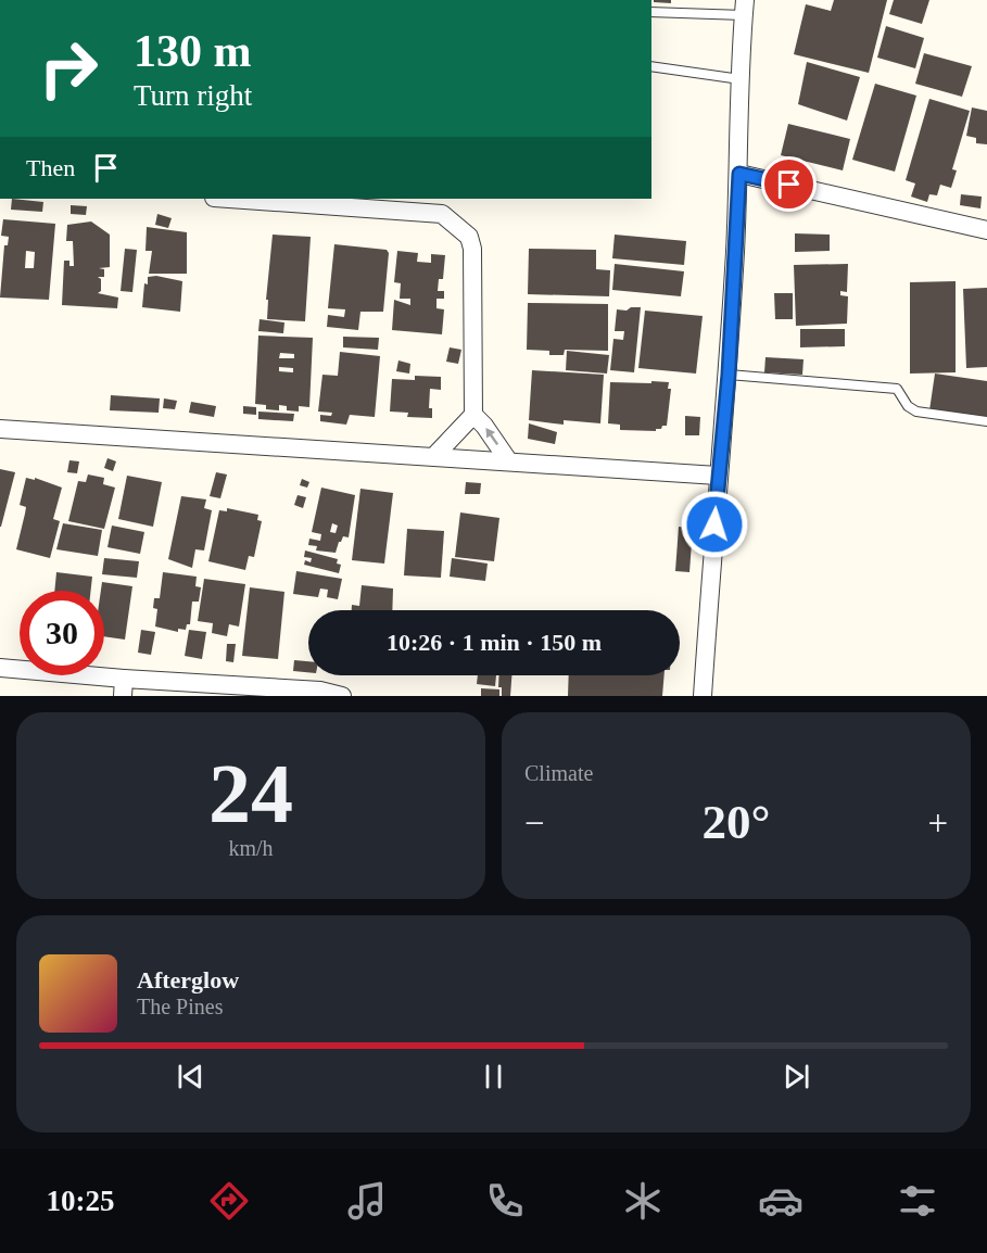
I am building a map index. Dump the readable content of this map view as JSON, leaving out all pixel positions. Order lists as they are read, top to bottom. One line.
{"page":{"turn":["130 m","Turn right"],"then":"Then","limit":"30","trip":"10:26 · 1 min · 150 m","tile":[["24","km/h"],"Climate"],"heat":["−","20°","+"],"song":["Afterglow","The Pines"],"tabs":"10:25"}}
